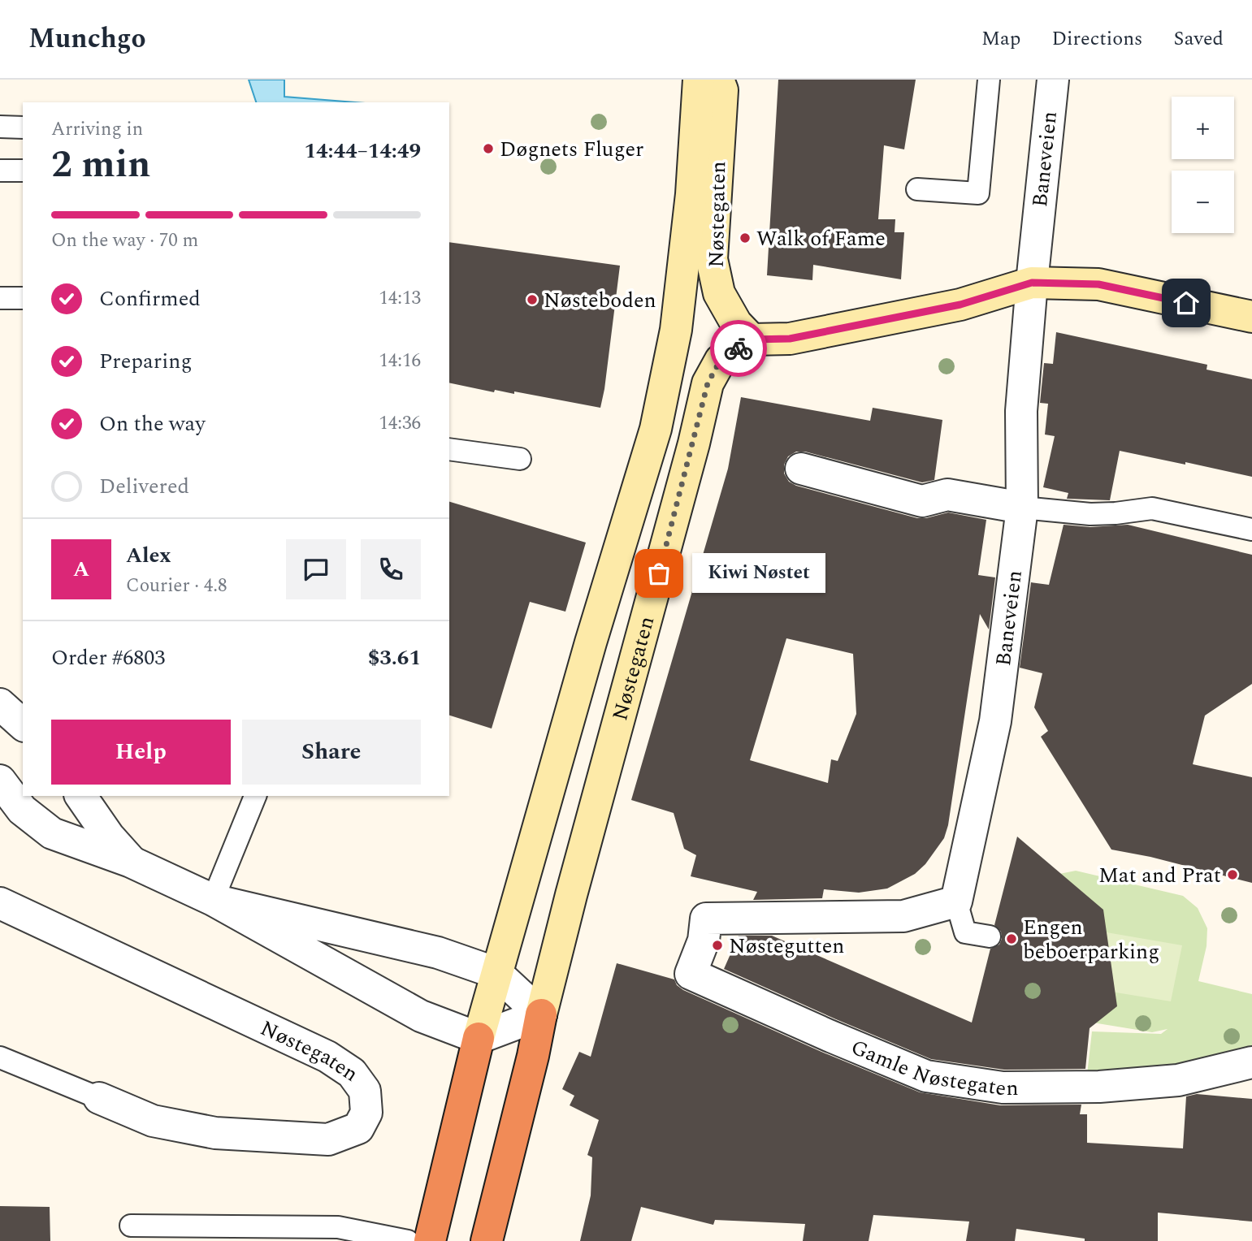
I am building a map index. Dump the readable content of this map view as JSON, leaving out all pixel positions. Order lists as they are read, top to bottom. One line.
{"streets":{"highway":["Nøstegaten"],"street":["Baneveien","Gamle Nøstegaten"]},"crossings":[["Baneveien","Gamle Nøstegaten"]],"places":["Døgnets Fluger","Walk of Fame","Nøsteboden","Kiwi Nøstet","Mat and Prat","Engen beboerparking","Nøstegutten"],"page":{"header":"Munchgo","nav":["Map","Directions","Saved"],"map_buttons":["+","−"],"heading":["2 min","Arriving in","14:44–14:49"],"panel":["Alex","Courier · 4.8","Order #6803","$3.61"],"bar":"On the way · 70 m","list":[["Confirmed","14:13"],["Preparing","14:16"],["On the way","14:36"],"Delivered"],"round":"A","bubble":"Kiwi Nøstet","buttons":["Help","Share"]}}
